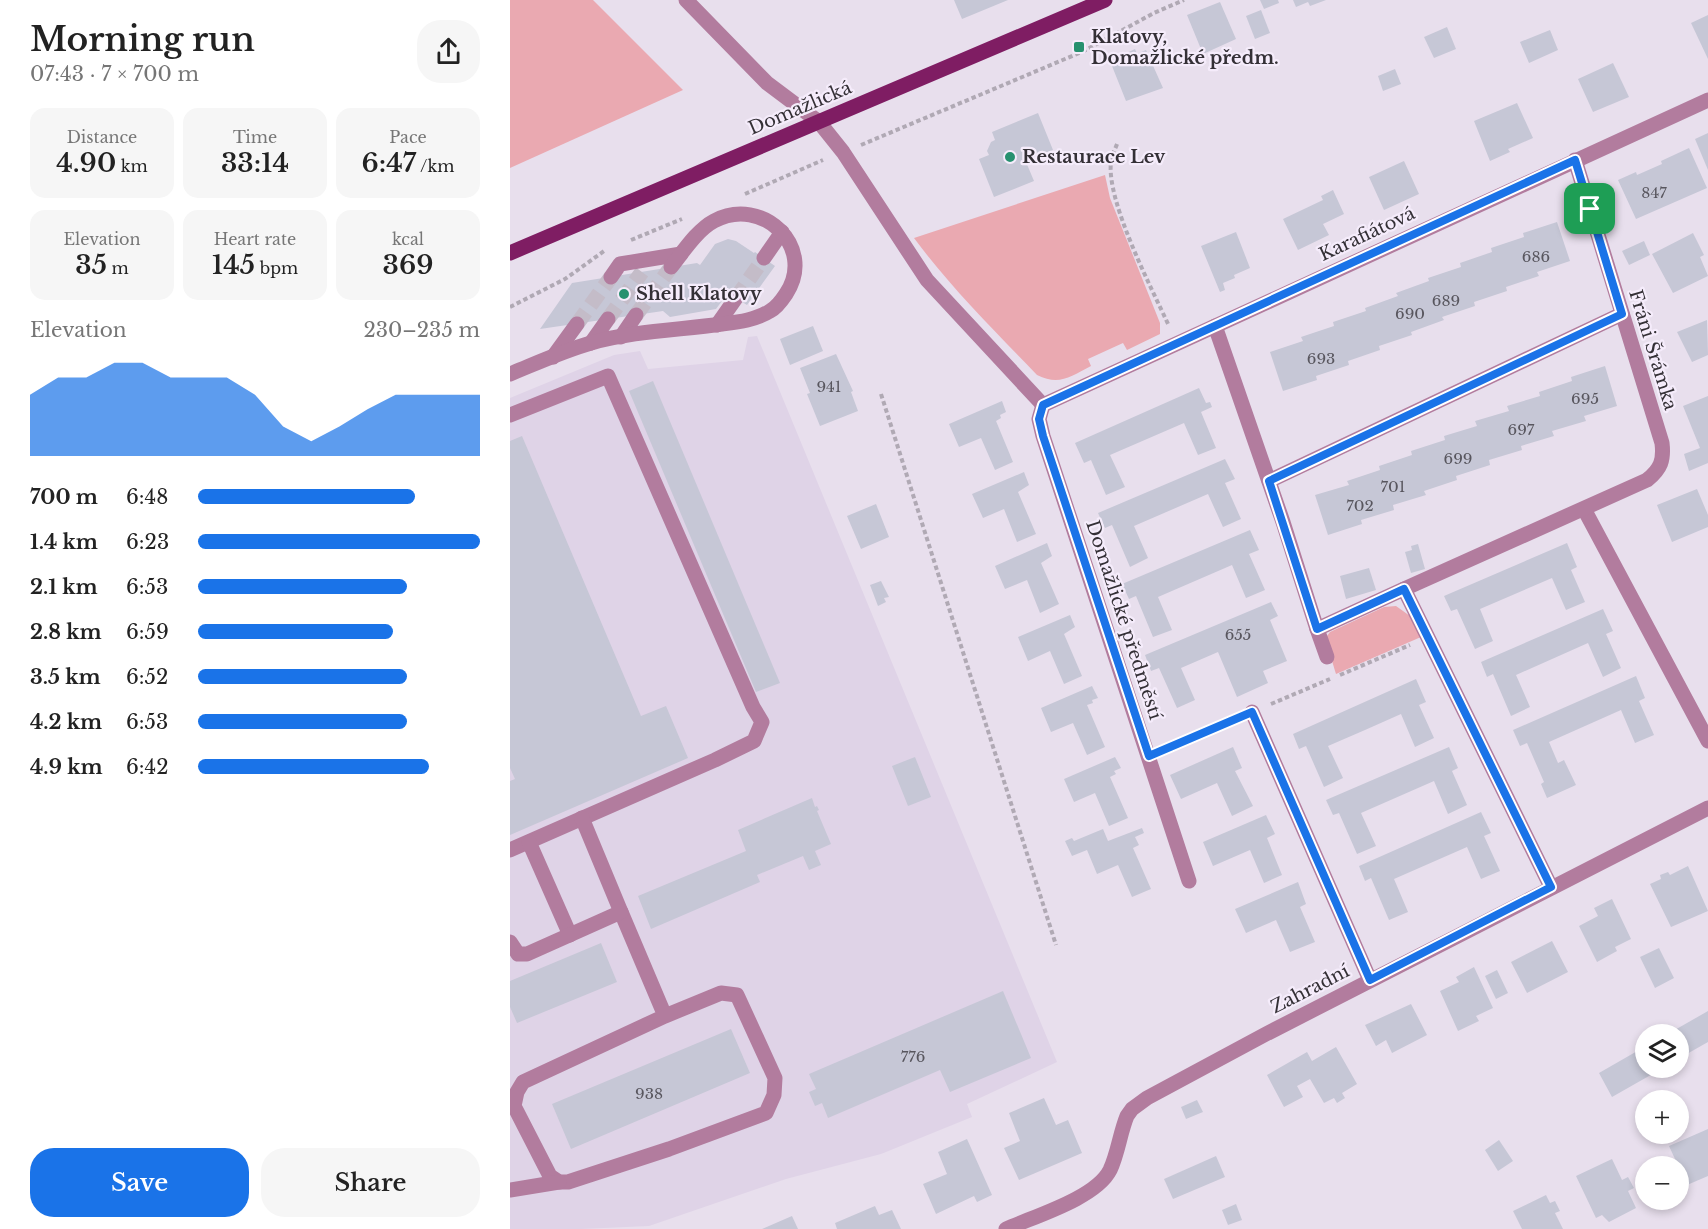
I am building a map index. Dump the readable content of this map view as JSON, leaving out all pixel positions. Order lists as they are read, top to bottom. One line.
{"streets":{"main road":["Domažlická"],"street":["Karafiátová","Fráni Šrámka","Domažlické předměstí","Zahradní"]},"crossings":[["Karafiátová","Fráni Šrámka"],["Karafiátová","Domažlické předměstí"]],"places":{"transit":["Klatovy, Domažlické předm."],"other":["Restaurace Lev","Shell Klatovy"]},"house_numbers":["847","686","689","690","693","941","695","697","699","701","702","655","776","938"],"page":{"heading":["Morning run","07:43 · 7 × 700 m"],"stats":[["Distance","4.90 km"],["Time","33:14"],["Pace","6:47 /km"],["Elevation","35 m"],["Heart rate","145 bpm"],["kcal","369"]],"chart":["Elevation","230–235 m"],"list":[{"name":"700 m","note":"6:48"},{"name":"1.4 km","note":"6:23"},{"name":"2.1 km","note":"6:53"},{"name":"2.8 km","note":"6:59"},{"name":"3.5 km","note":"6:52"},{"name":"4.2 km","note":"6:53"},{"name":"4.9 km","note":"6:42"}],"map_buttons":["+","−"],"buttons":["Save","Share"]}}
